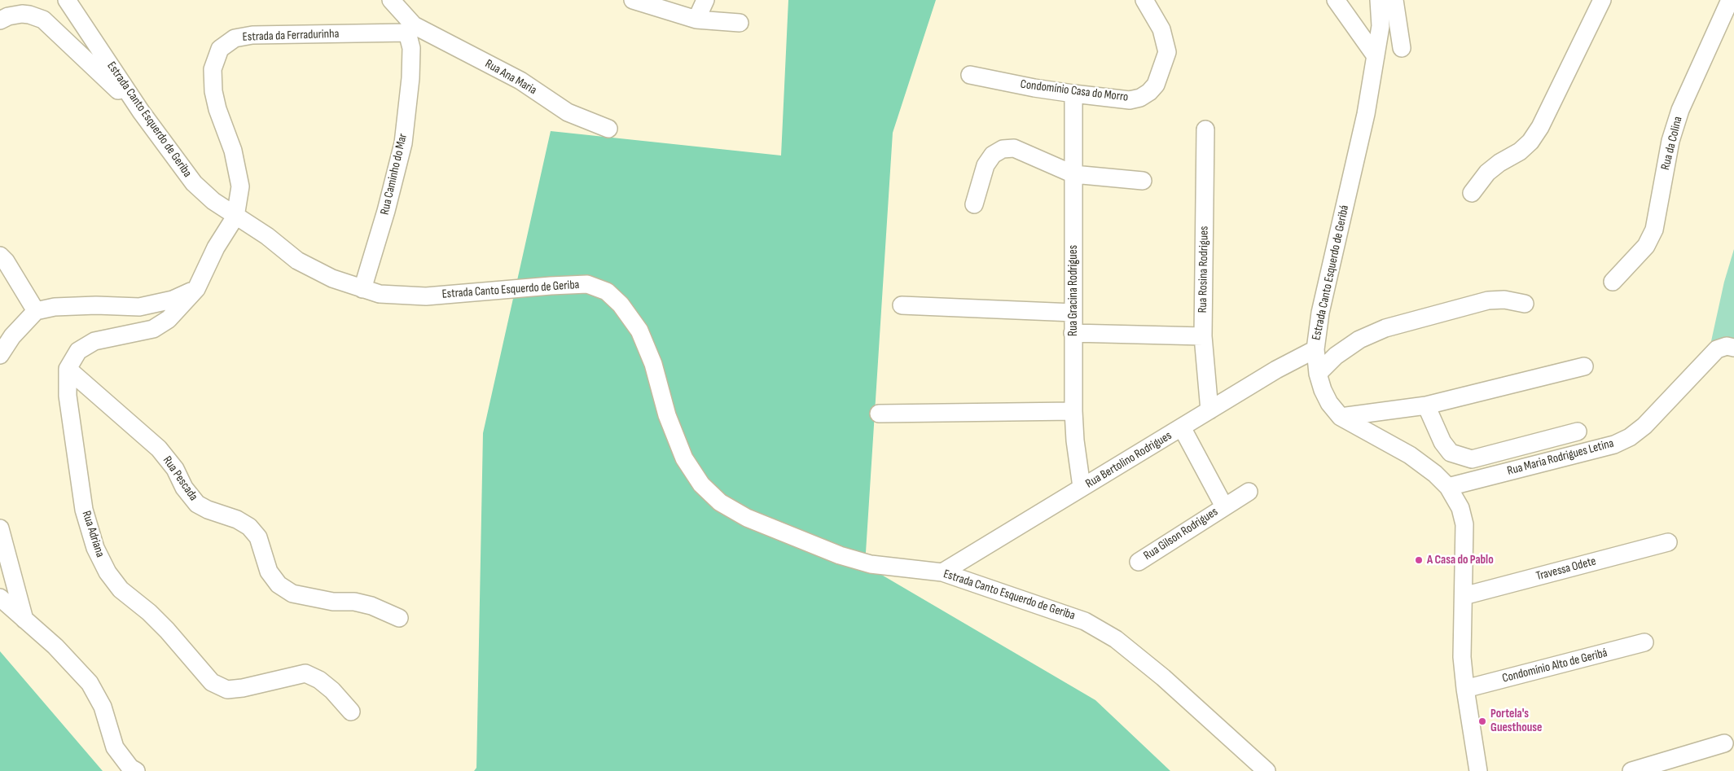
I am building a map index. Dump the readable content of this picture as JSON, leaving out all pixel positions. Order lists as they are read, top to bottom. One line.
{"streets":{"street":["Estrada da Ferradurinha","Rua Ana Maria","Condomínio Casa do Morro","Estrada Canto Esquerdo de Geriba","Rua da Colina","Rua Caminho do Mar","Rua Rosina Rodrigues","Estrada Canto Esquerdo de Geribá","Rua Gracina Rodrigues","Rua Maria Rodrigues Letina","Rua Bertolino Rodrigues","Rua Pescada","Rua Adriana","Rua Gilson Rodrigues","Travessa Odete","Condomínio Alto de Geribá"]},"crossings":[["Estrada da Ferradurinha","Rua Ana Maria"],["Estrada da Ferradurinha","Estrada Canto Esquerdo de Geriba"],["Estrada da Ferradurinha","Rua Caminho do Mar"],["Rua Ana Maria","Rua Caminho do Mar"],["Condomínio Casa do Morro","Rua Gracina Rodrigues"],["Estrada Canto Esquerdo de Geriba","Rua Caminho do Mar"],["Estrada Canto Esquerdo de Geriba","Rua Bertolino Rodrigues"],["Rua Rosina Rodrigues","Rua Bertolino Rodrigues"],["Estrada Canto Esquerdo de Geribá","Rua Maria Rodrigues Letina"],["Estrada Canto Esquerdo de Geribá","Rua Bertolino Rodrigues"],["Estrada Canto Esquerdo de Geribá","Travessa Odete"],["Estrada Canto Esquerdo de Geribá","Condomínio Alto de Geribá"],["Rua Gracina Rodrigues","Rua Bertolino Rodrigues"],["Rua Bertolino Rodrigues","Rua Gilson Rodrigues"],["Rua Pescada","Rua Adriana"]],"places":["A Casa do Pablo","Portela's Guesthouse"]}
